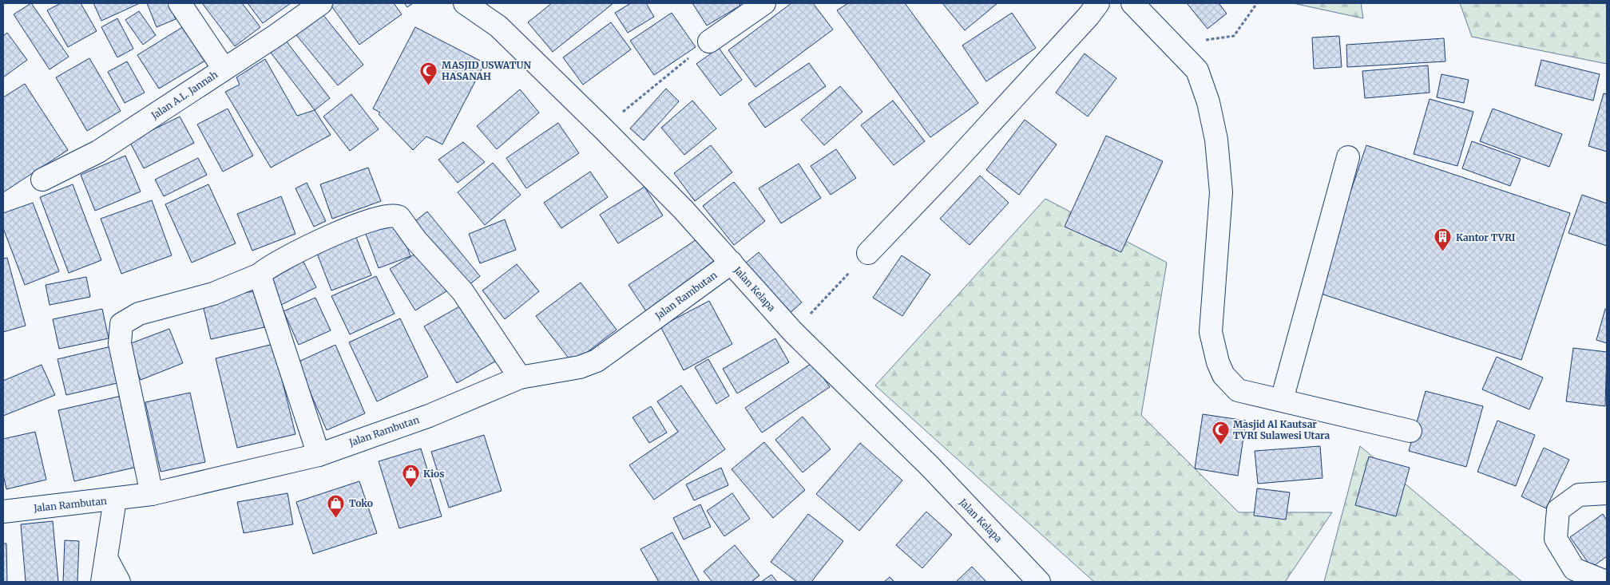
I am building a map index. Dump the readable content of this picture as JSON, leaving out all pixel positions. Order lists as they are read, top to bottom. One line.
{"streets":{"street":["Jalan A.L. Jannah","Jalan Kelapa","Jalan Rambutan"]},"crossings":[["Jalan Kelapa","Jalan Rambutan"]],"places":{"mosque":["MASJID USWATUN HASANAH","Masjid Al Kautsar TVRI Sulawesi Utara"],"building":["Kantor TVRI"],"shop":["Kios","Toko"]}}
